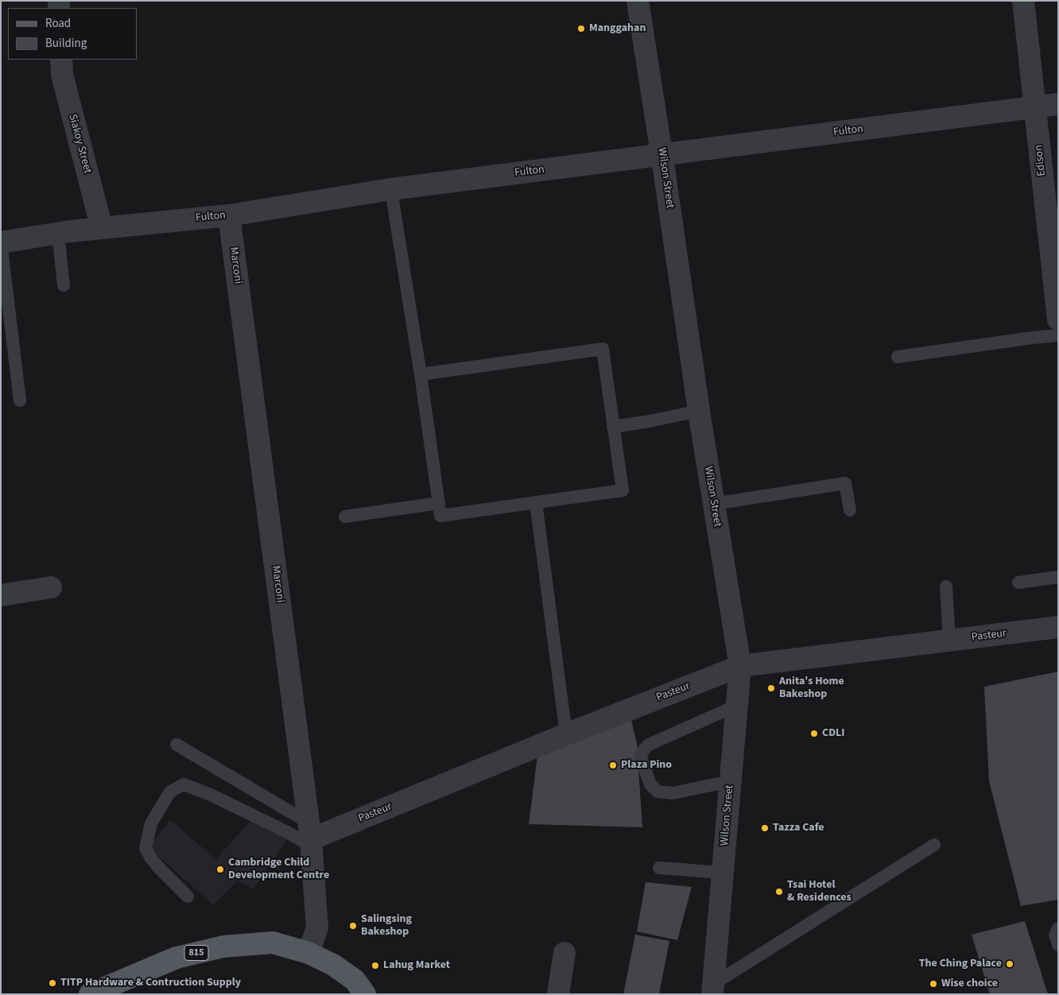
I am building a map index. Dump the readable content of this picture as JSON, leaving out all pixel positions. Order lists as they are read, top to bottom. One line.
{"streets":{"main road":["815"],"street":["Fulton","Siakoy Street","Edison","Wilson Street","Marconi","Pasteur"]},"crossings":[["Fulton","Siakoy Street"],["Fulton","Edison"],["Fulton","Wilson Street"],["Fulton","Marconi"],["Wilson Street","Pasteur"],["Marconi","Pasteur"],["Marconi","815"]],"places":["Manggahan","Anita's Home Bakeshop","CDLI","Plaza Pino","Tazza Cafe","Cambridge Child Development Centre","Tsai Hotel & Residences","Salingsing Bakeshop","The Ching Palace","Lahug Market","TITP Hardware & Contruction Supply","Wise choice"],"legend":["Road","Building"]}
